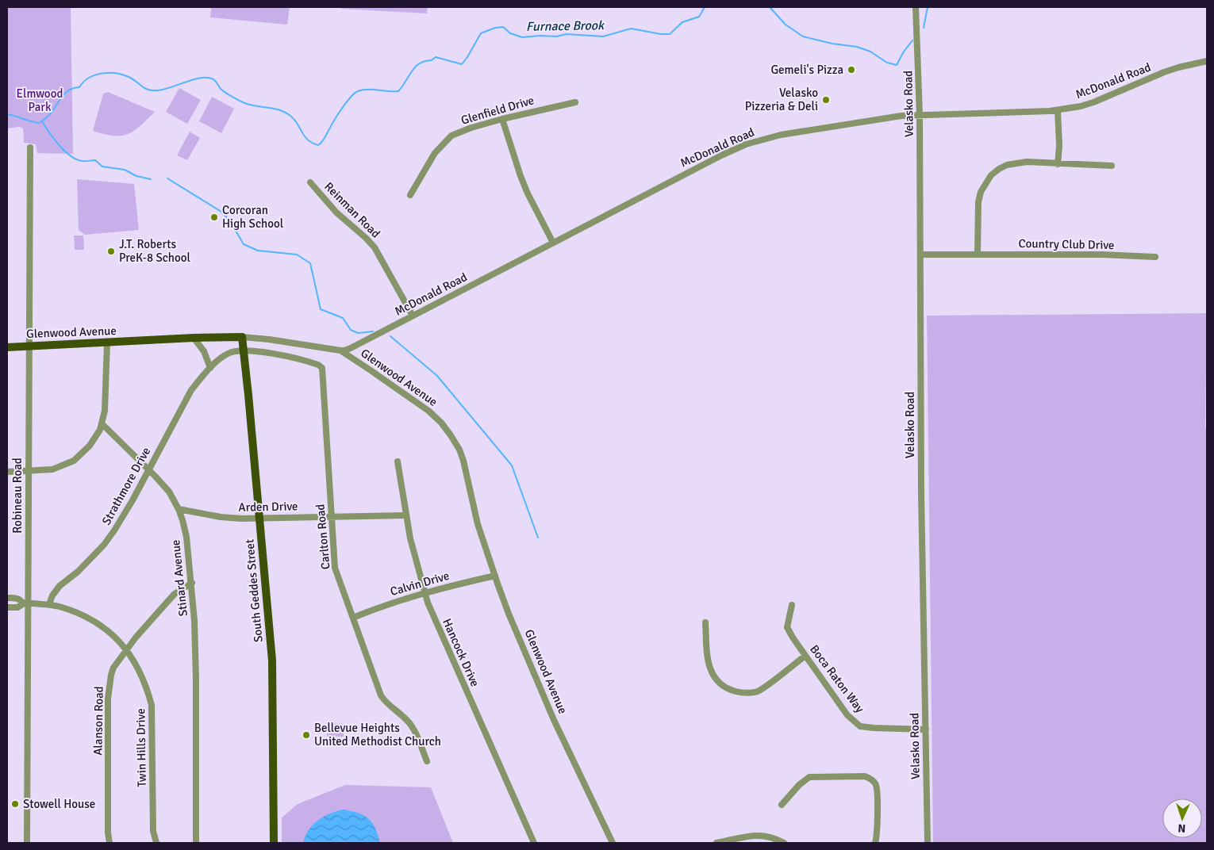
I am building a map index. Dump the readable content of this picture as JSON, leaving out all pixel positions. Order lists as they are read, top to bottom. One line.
{"streets":{"main road":["Glenwood Avenue","South Geddes Street"],"street":["McDonald Road","Velasko Road","Glenfield Drive","Reinman Road","Country Club Drive","Strathmore Drive","Robineau Road","Arden Drive","Carlton Road","Stinard Avenue","Calvin Drive","Hancock Drive","Boca Raton Way","Alanson Road","Twin Hills Drive"]},"crossings":[["McDonald Road","Velasko Road"],["McDonald Road","Reinman Road"],["McDonald Road","Glenwood Avenue"],["Velasko Road","Country Club Drive"],["Velasko Road","Boca Raton Way"],["Glenwood Avenue","Robineau Road"],["Glenwood Avenue","Calvin Drive"],["Glenwood Avenue","South Geddes Street"],["Strathmore Drive","Carlton Road"],["Strathmore Drive","Stinard Avenue"],["Strathmore Drive","South Geddes Street"],["Strathmore Drive","Twin Hills Drive"],["Robineau Road","Twin Hills Drive"],["Arden Drive","Carlton Road"],["Arden Drive","Stinard Avenue"],["Arden Drive","South Geddes Street"],["Arden Drive","Hancock Drive"],["Carlton Road","Calvin Drive"],["Carlton Road","South Geddes Street"],["Stinard Avenue","Alanson Road"],["Calvin Drive","Hancock Drive"],["Alanson Road","Twin Hills Drive"]],"water":["Furnace Brook"],"parks":["Elmwood Park"],"places":["Gemeli's Pizza","Velasko Pizzeria & Deli","Corcoran High School","J.T. Roberts PreK-8 School","Bellevue Heights United Methodist Church","Stowell House"],"north":"bottom"}
